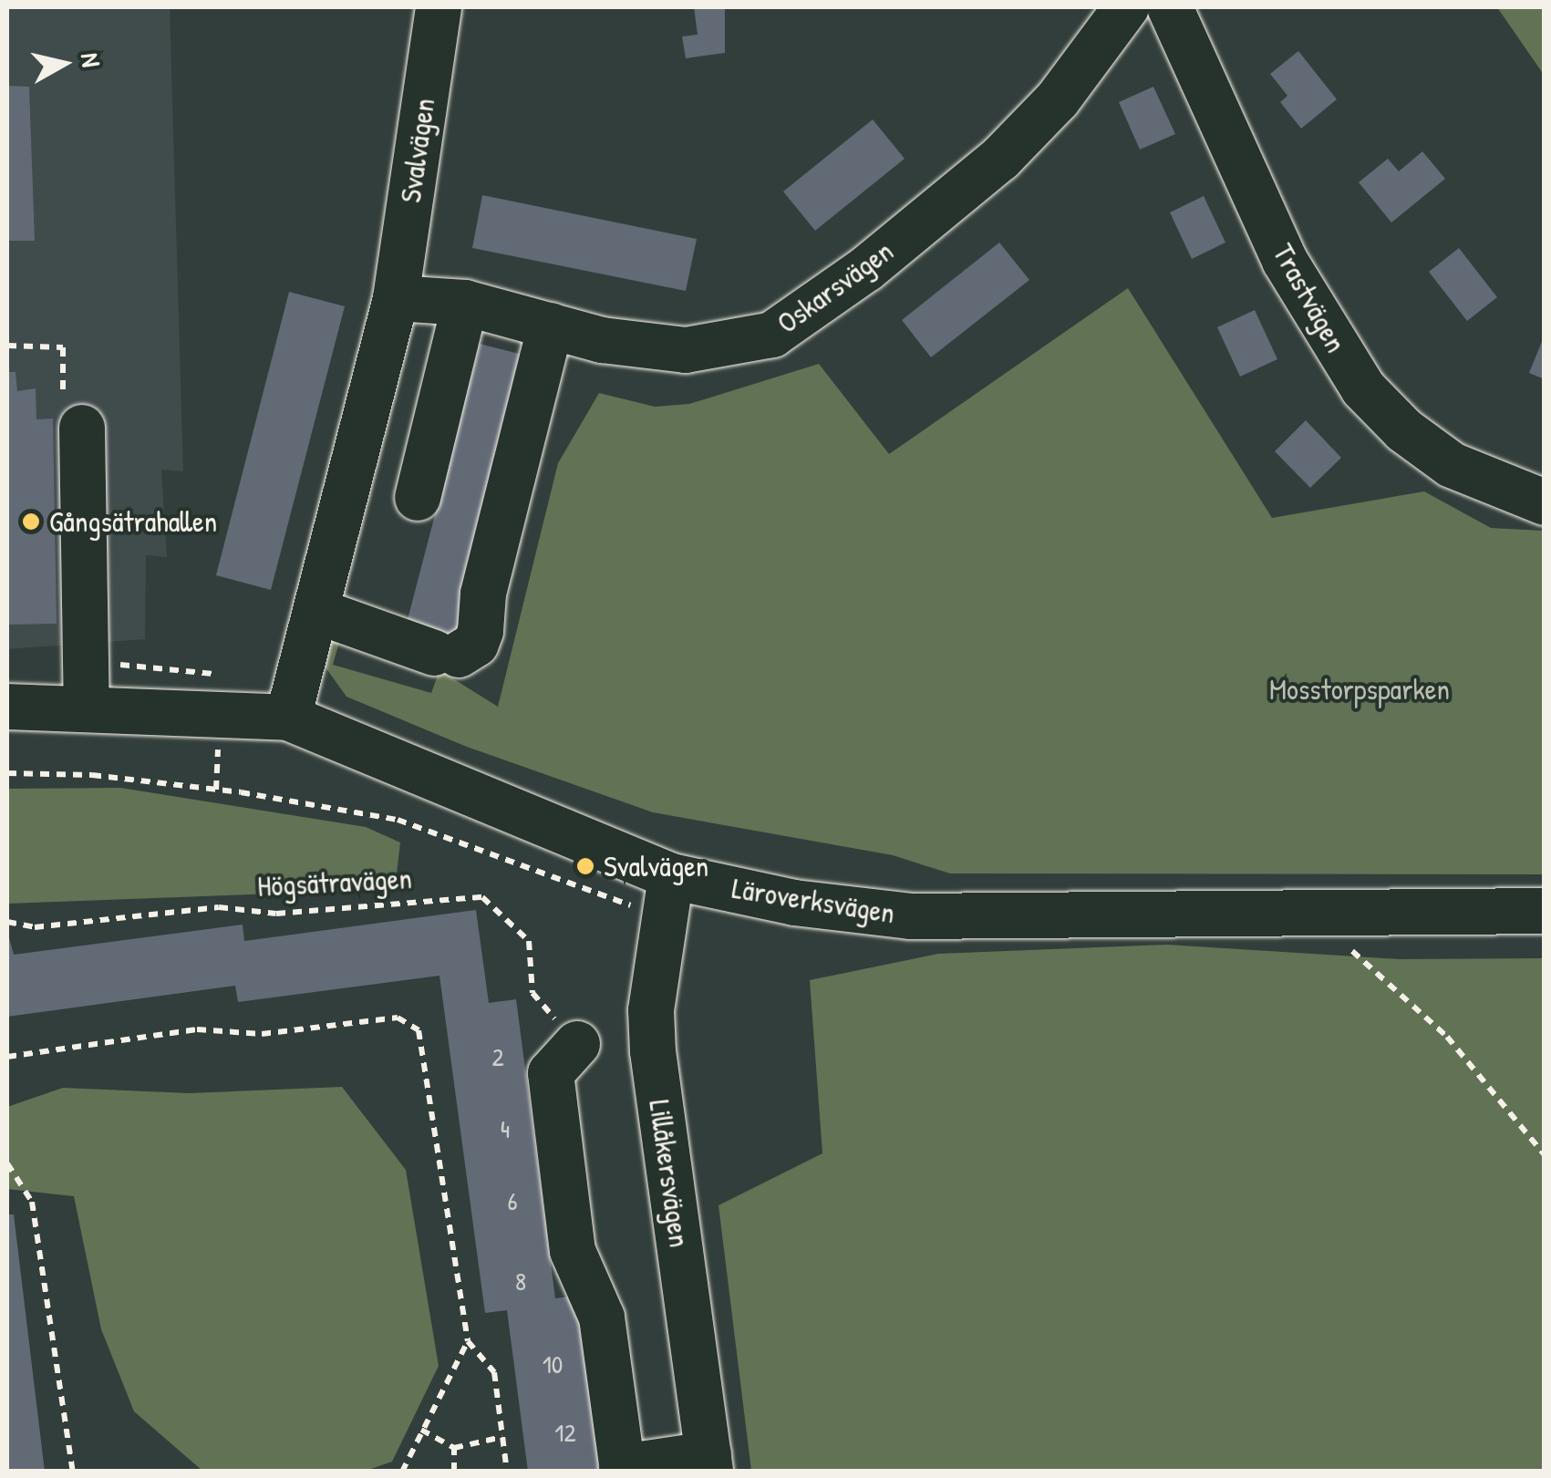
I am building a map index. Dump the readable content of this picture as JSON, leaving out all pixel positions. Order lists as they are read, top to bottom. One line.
{"streets":{"street":["Svalvägen","Oskarsvägen","Trastvägen","Läroverksvägen","Lillåkersvägen"],"path":["Högsätravägen"]},"crossings":[["Svalvägen","Oskarsvägen"],["Svalvägen","Läroverksvägen"],["Läroverksvägen","Lillåkersvägen"]],"parks":["Mosstorpsparken"],"places":["Gångsätrahallen","Svalvägen"],"house_numbers":["2","4","6","8","10","12"],"north":"right"}
